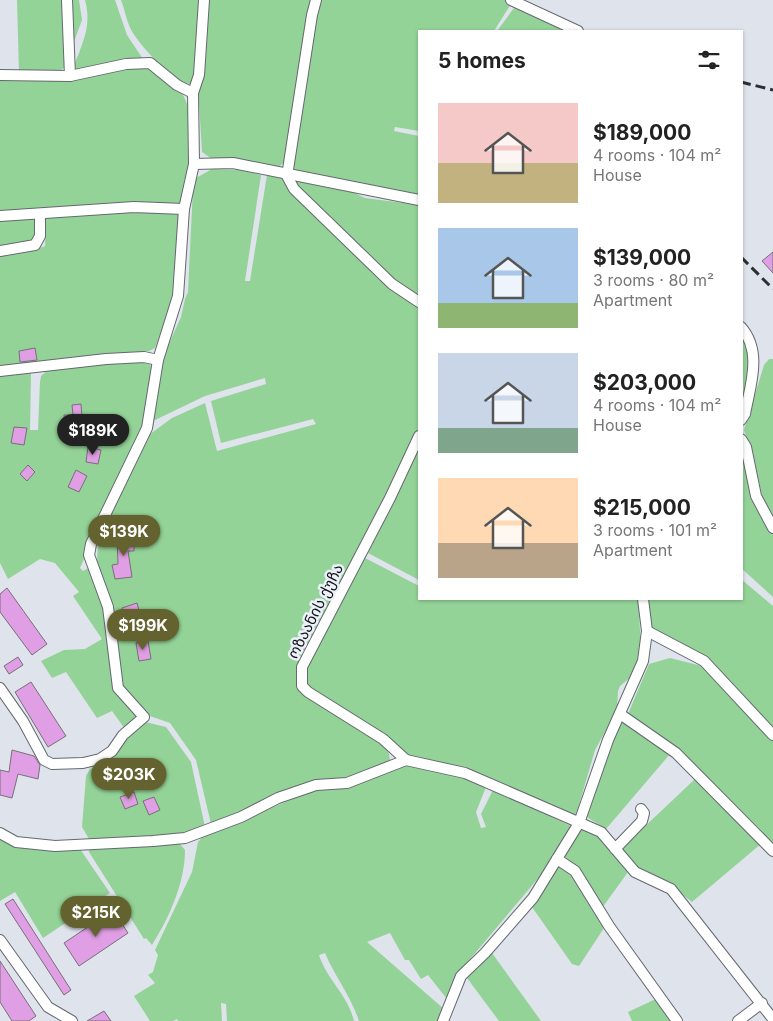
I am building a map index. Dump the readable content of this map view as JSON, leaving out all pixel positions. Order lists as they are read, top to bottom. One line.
{"streets":{"street":["ოზაანის ქუჩა"]},"page":{"heading":"5 homes","list":[{"name":"$189,000","note":"4 rooms · 104 m² · House"},{"name":"$139,000","note":"3 rooms · 80 m² · Apartment"},{"name":"$203,000","note":"4 rooms · 104 m² · House"},{"name":"$215,000","note":"3 rooms · 101 m² · Apartment"}],"price":["$189K","$139K","$199K","$203K","$215K"]}}
